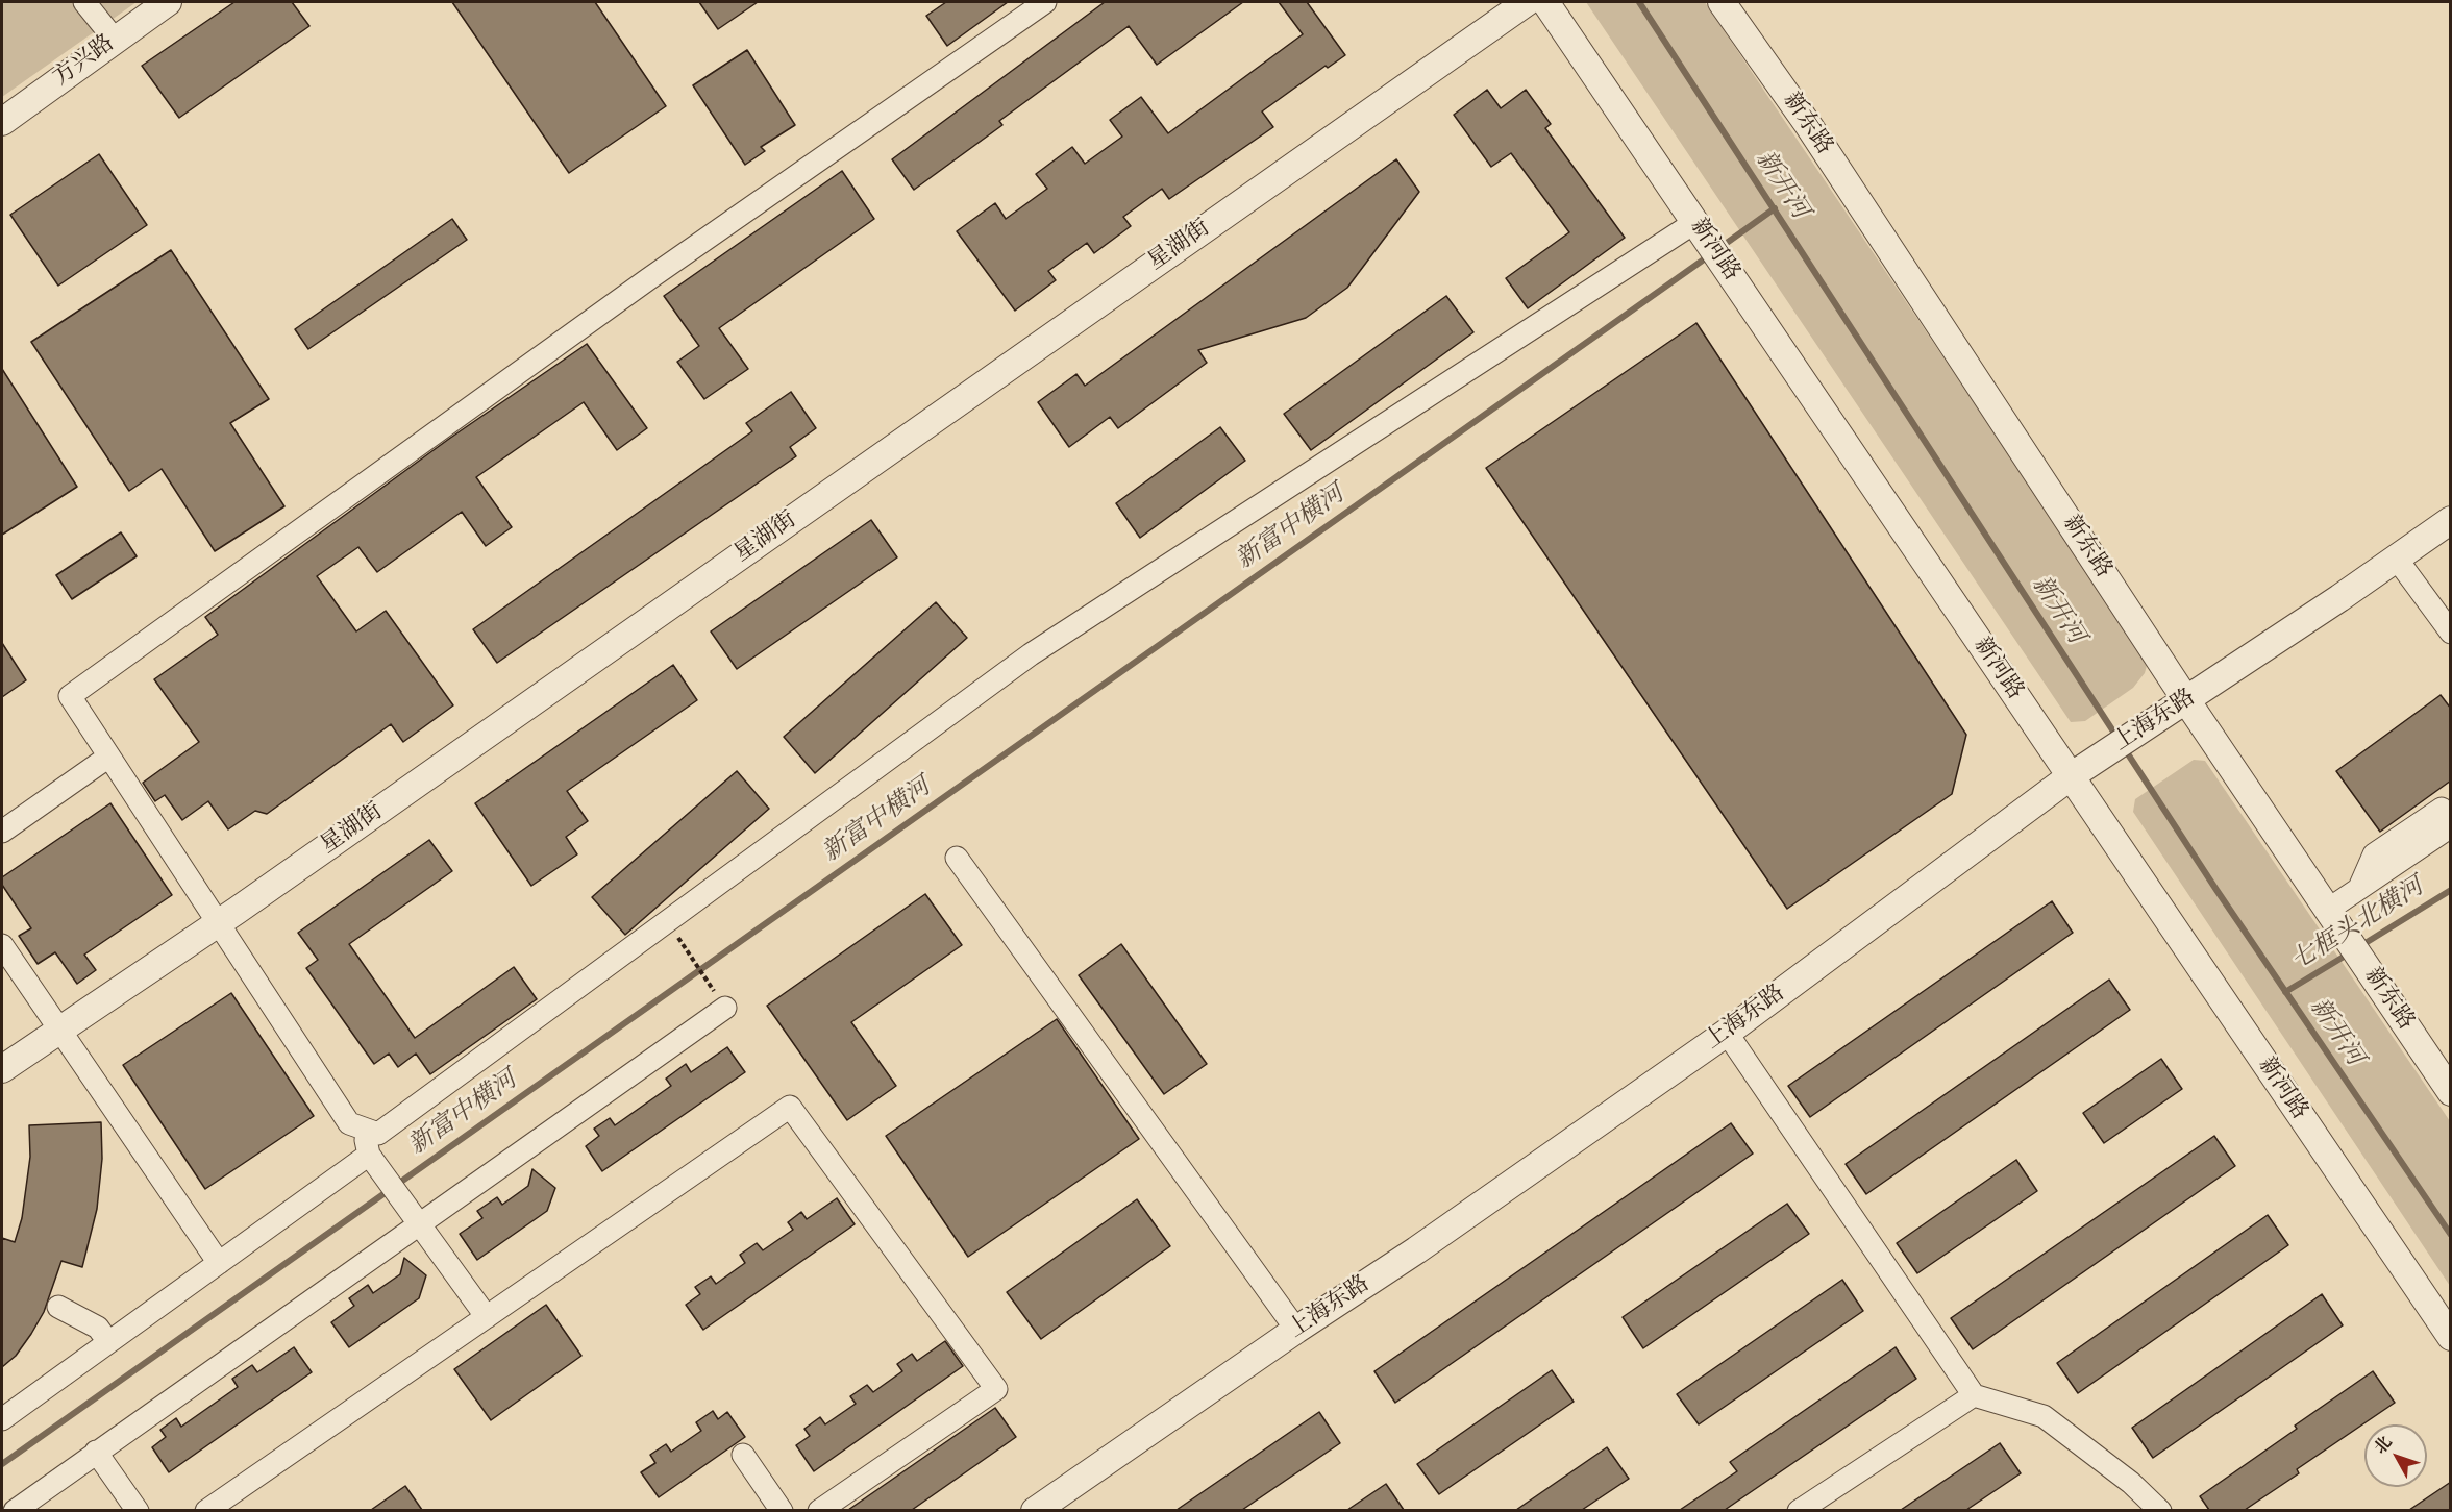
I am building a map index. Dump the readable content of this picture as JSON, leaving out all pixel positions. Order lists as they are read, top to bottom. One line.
{"streets":{"street":["方兴路","新东路","星湖街","新河路","上海东路"]},"crossings":[["新东路","上海东路"],["新河路","上海东路"]],"water":["新开河","新富中横河","七框头北横河"],"north":"top left"}
